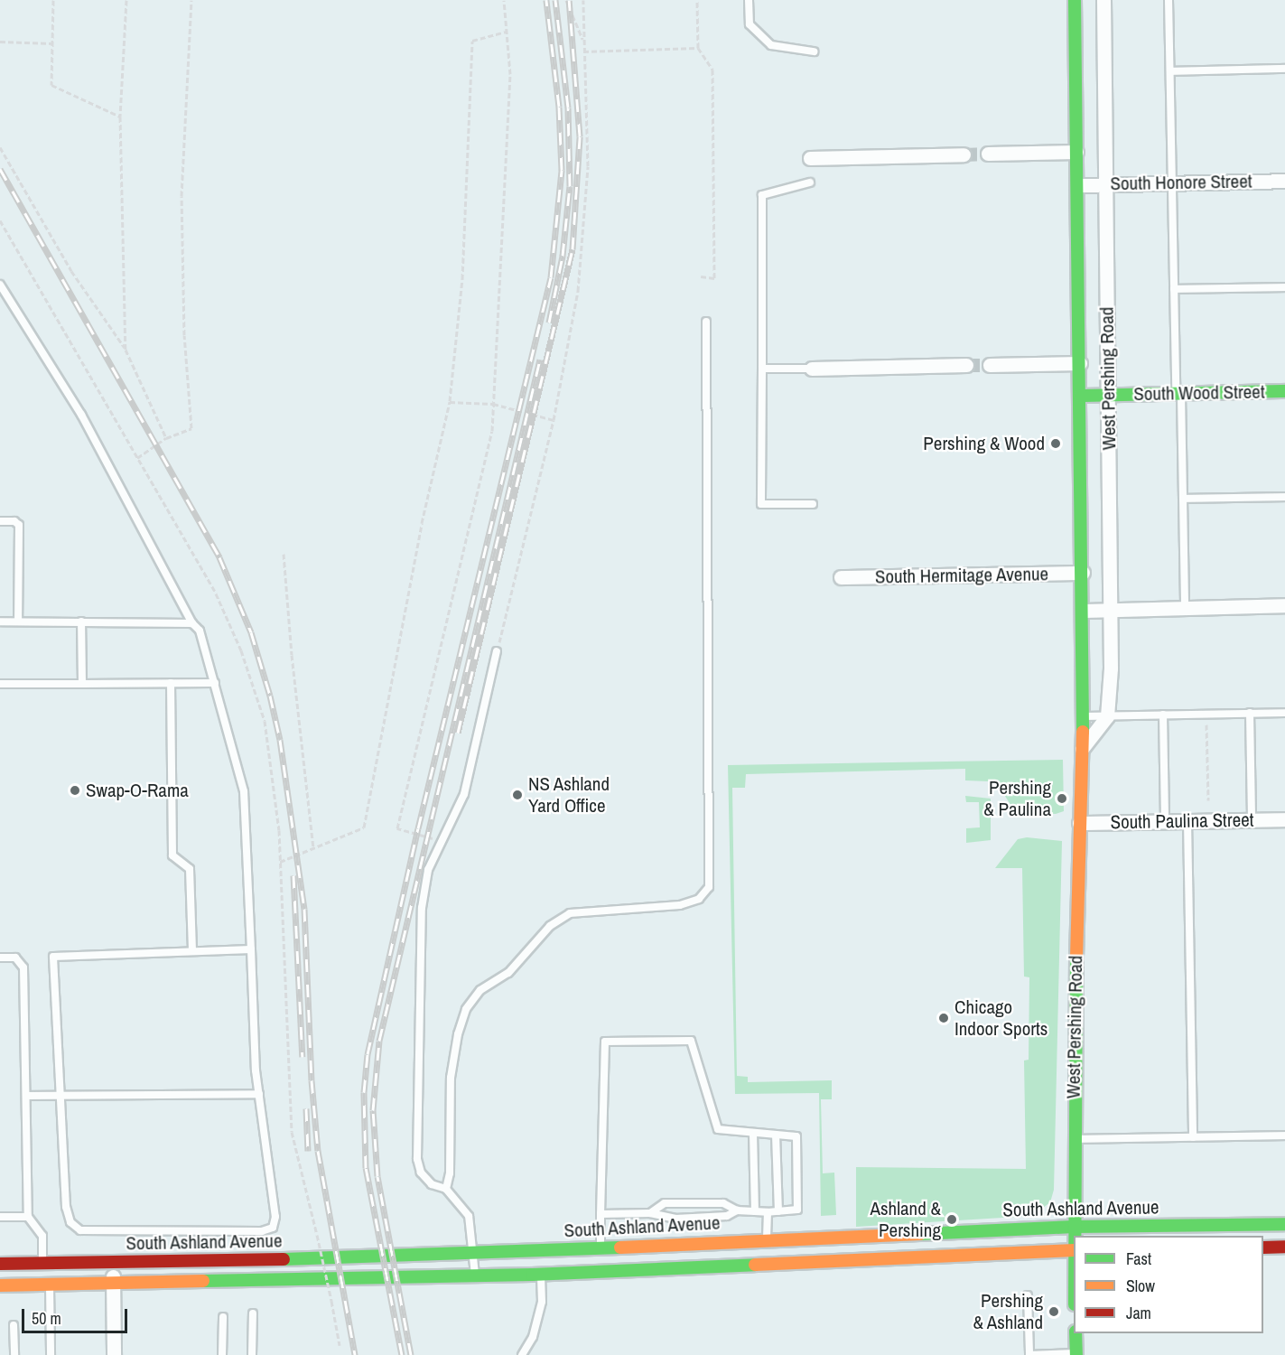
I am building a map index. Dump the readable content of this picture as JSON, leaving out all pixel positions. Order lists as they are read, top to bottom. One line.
{"streets":{"main road":["West Pershing Road","South Wood Street","South Ashland Avenue"],"street":["South Honore Street","South Hermitage Avenue","South Paulina Street"]},"crossings":[["South Honore Street","West Pershing Road"],["West Pershing Road","South Wood Street"],["West Pershing Road","South Hermitage Avenue"],["West Pershing Road","South Paulina Street"],["West Pershing Road","South Ashland Avenue"]],"places":["Pershing & Wood","Swap-O-Rama","NS Ashland Yard Office","Pershing & Paulina","Chicago Indoor Sports","Ashland & Pershing","Pershing & Ashland"],"legend":["Fast","Slow","Jam"],"scale_bar":"50 m"}
